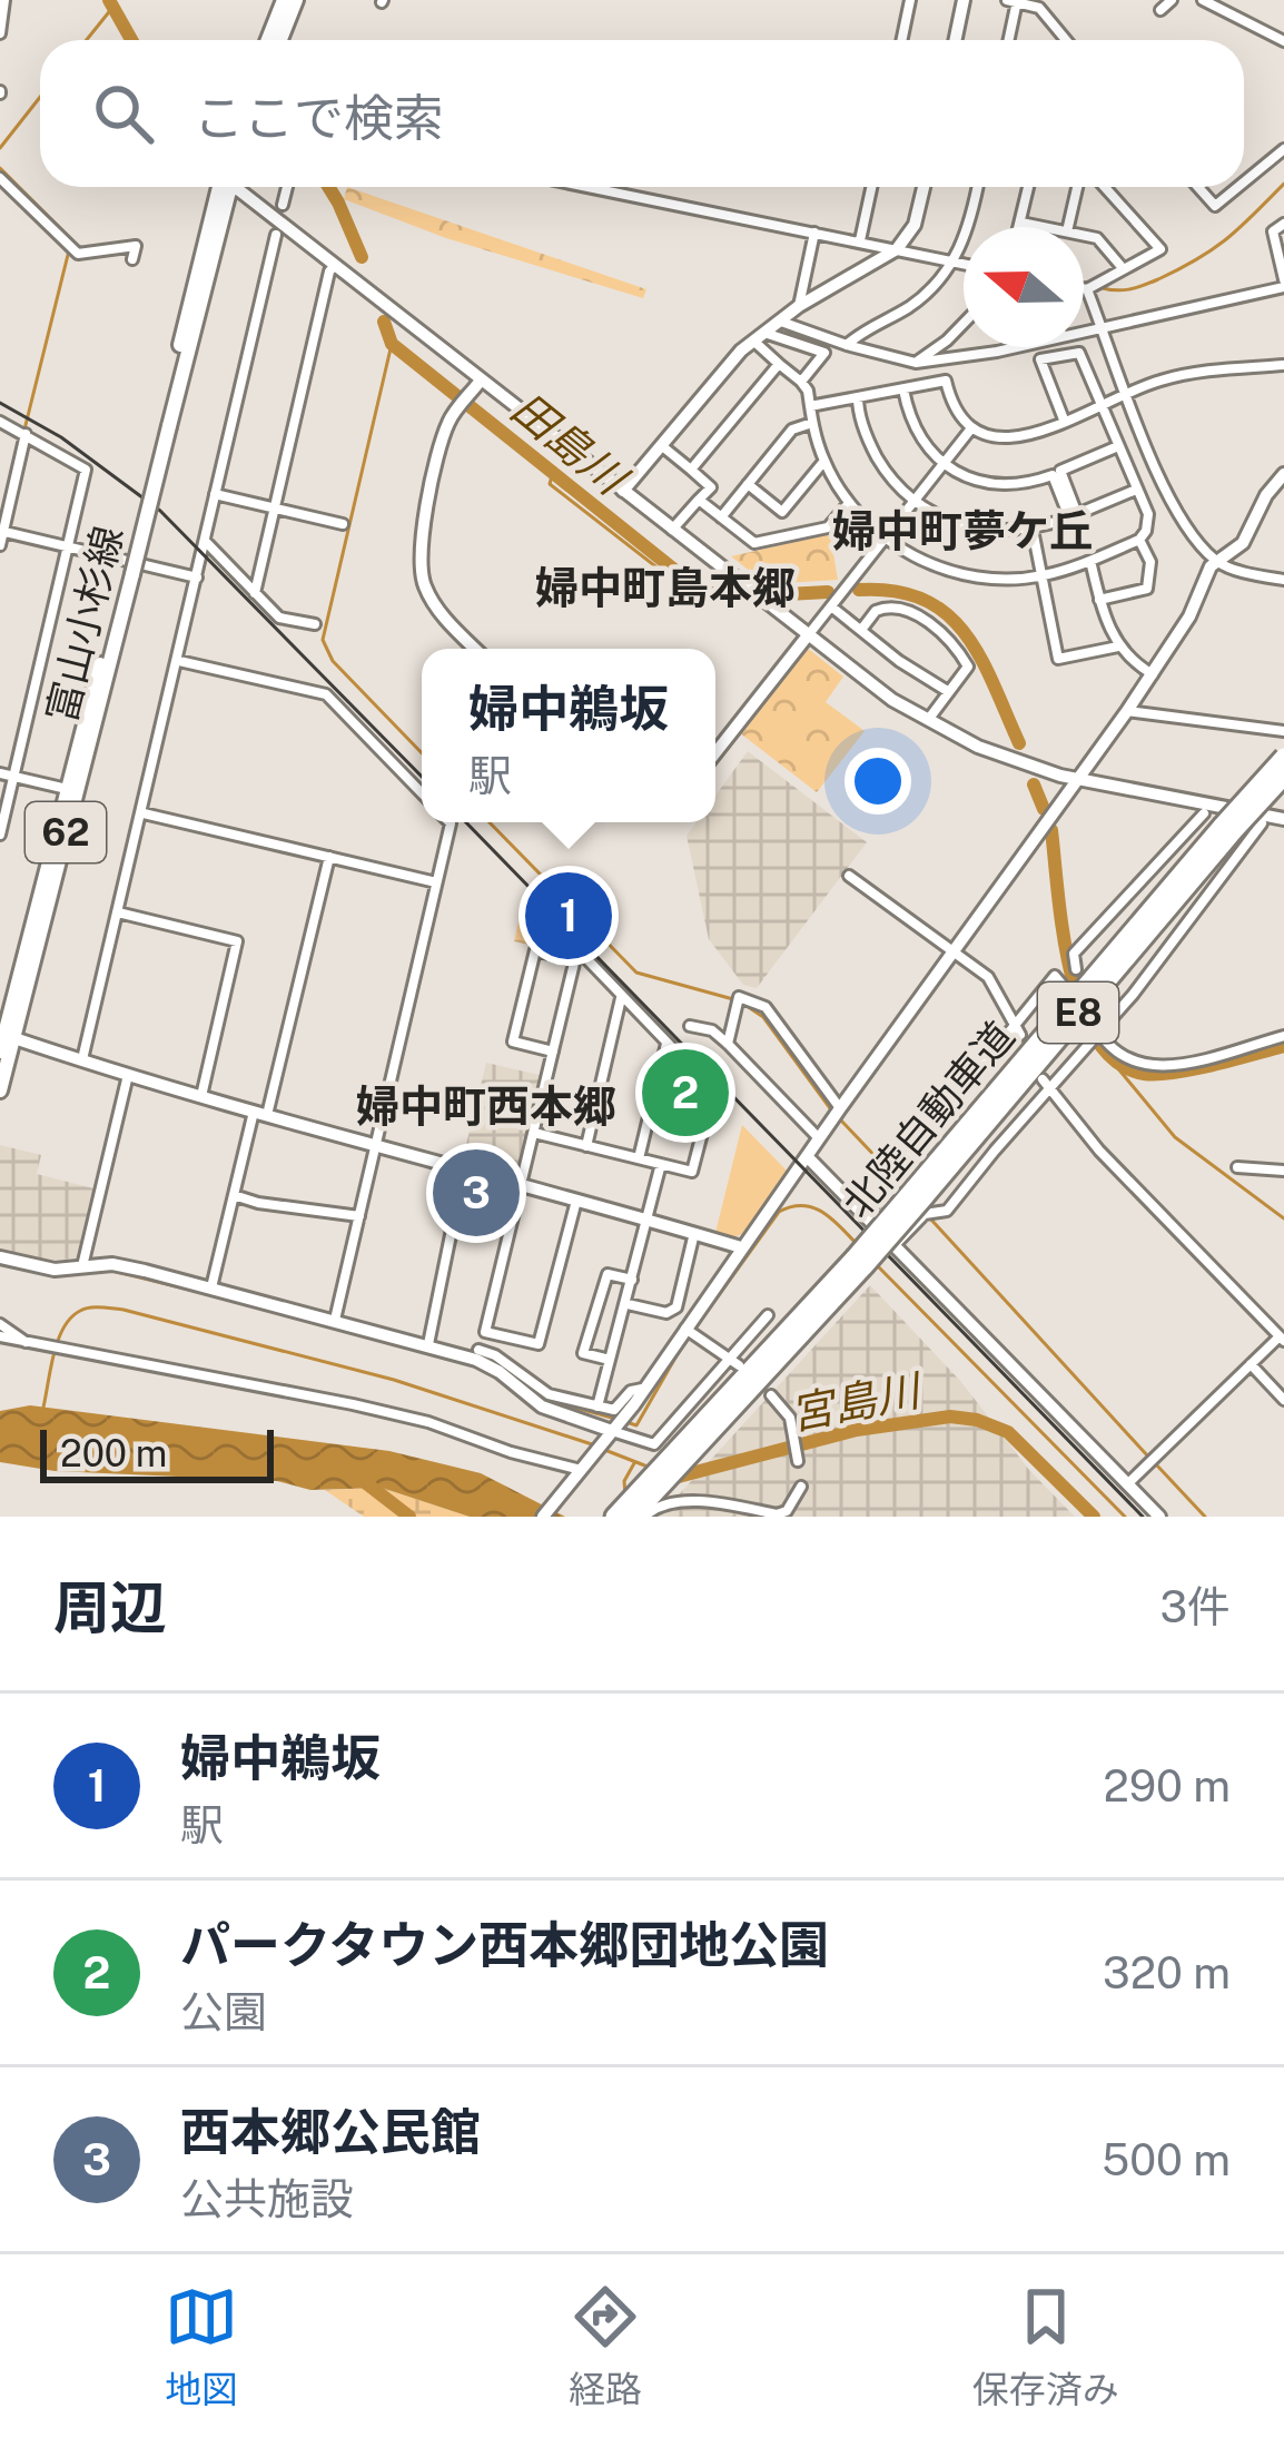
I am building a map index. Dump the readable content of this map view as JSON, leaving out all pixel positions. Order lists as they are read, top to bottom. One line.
{"streets":{"highway":["E8","北陸自動車道"],"main road":["富山小杉線","62"]},"districts":["婦中町夢ケ丘","婦中町島本郷","婦中町西本郷"],"water":["田島川","宮島川"],"scale_bar":"200 m","north":"left","page":{"search":"ここで検索","popup":["婦中鵜坂","駅"],"pins":["1","2","3"],"scale":"200 m","heading":["周辺","3件"],"list":[{"mark":"1","name":"婦中鵜坂","note":"駅","value":"290 m"},{"mark":"2","name":"パークタウン西本郷団地公園","note":"公園","value":"320 m"},{"mark":"3","name":"西本郷公民館","note":"公共施設","value":"500 m"}],"nav":["地図","経路","保存済み"]}}
